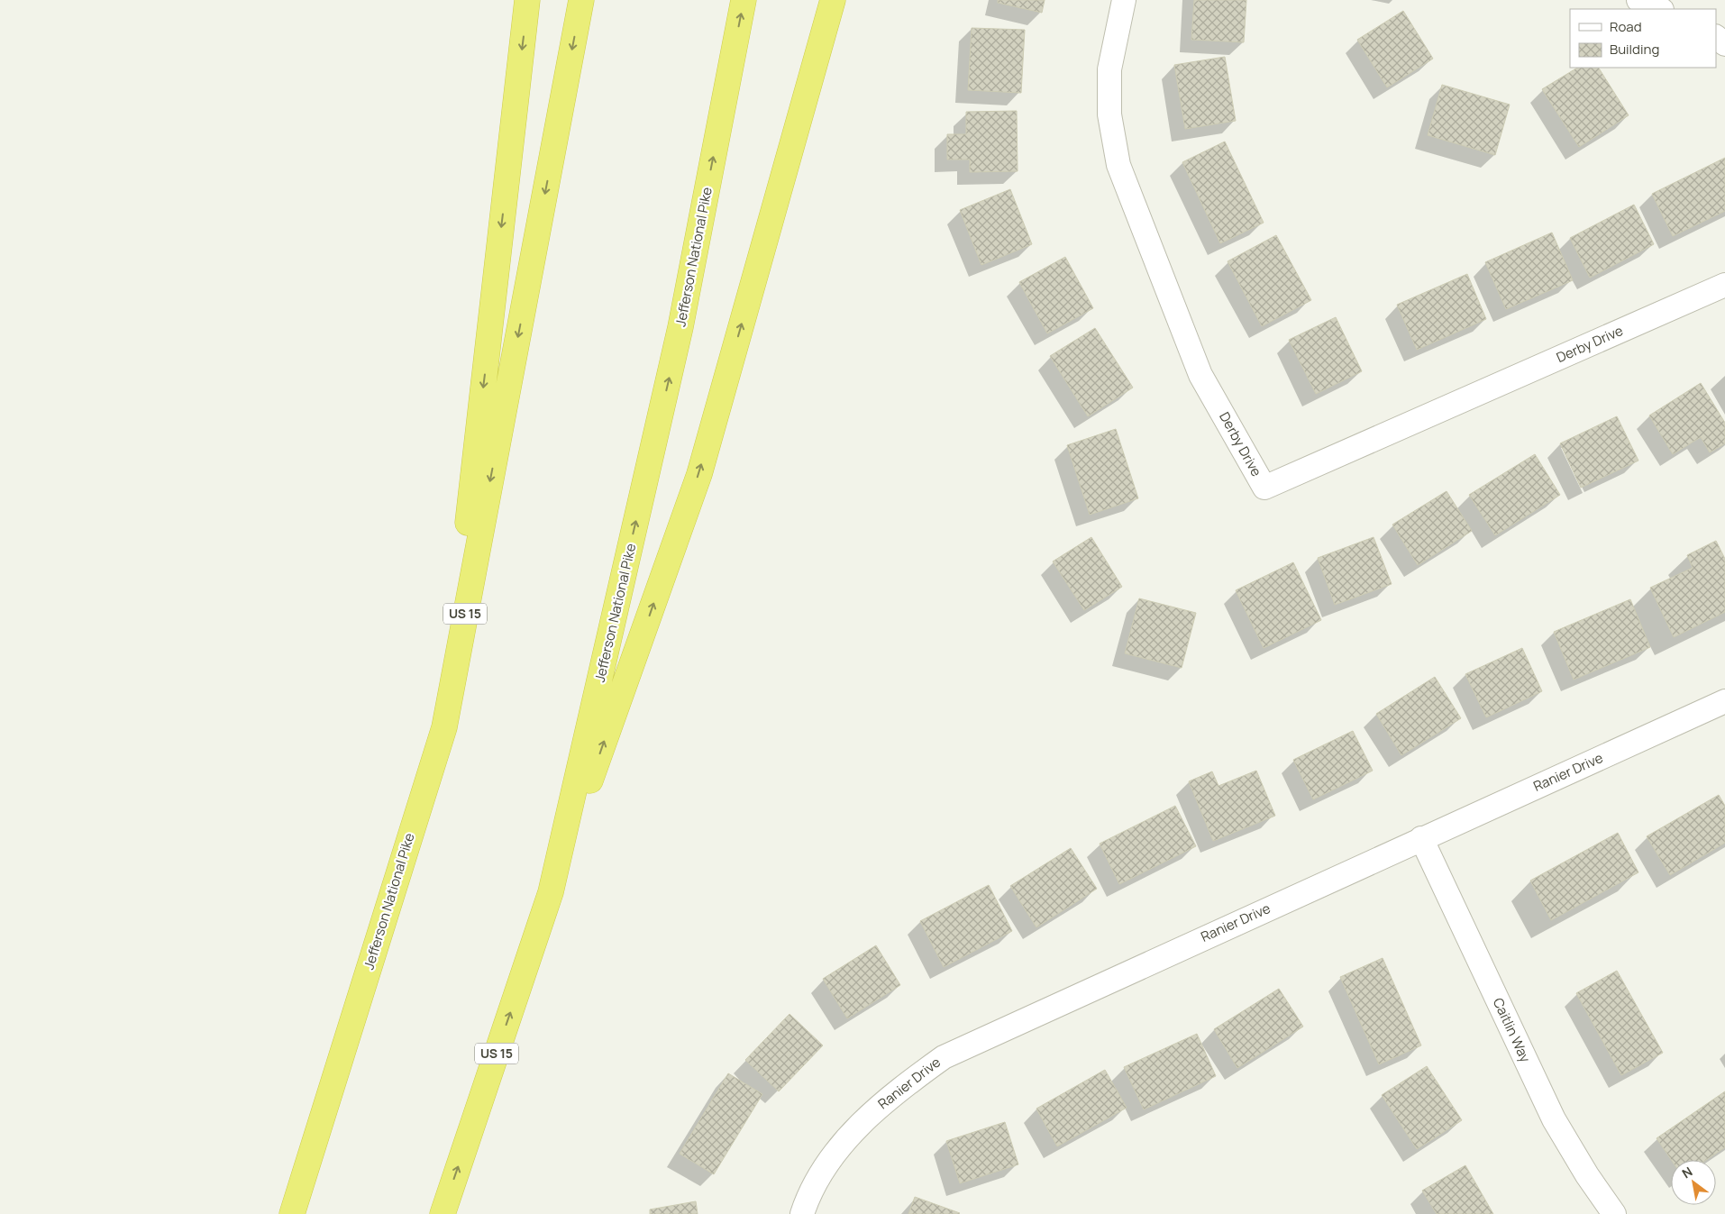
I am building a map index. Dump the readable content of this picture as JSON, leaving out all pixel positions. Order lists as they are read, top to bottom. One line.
{"streets":{"highway":["Jefferson National Pike","US 15"],"street":["Derby Drive","Ranier Drive","Caitlin Way"]},"crossings":[["Ranier Drive","Caitlin Way"]],"legend":["Road","Building"],"north":"top left"}
